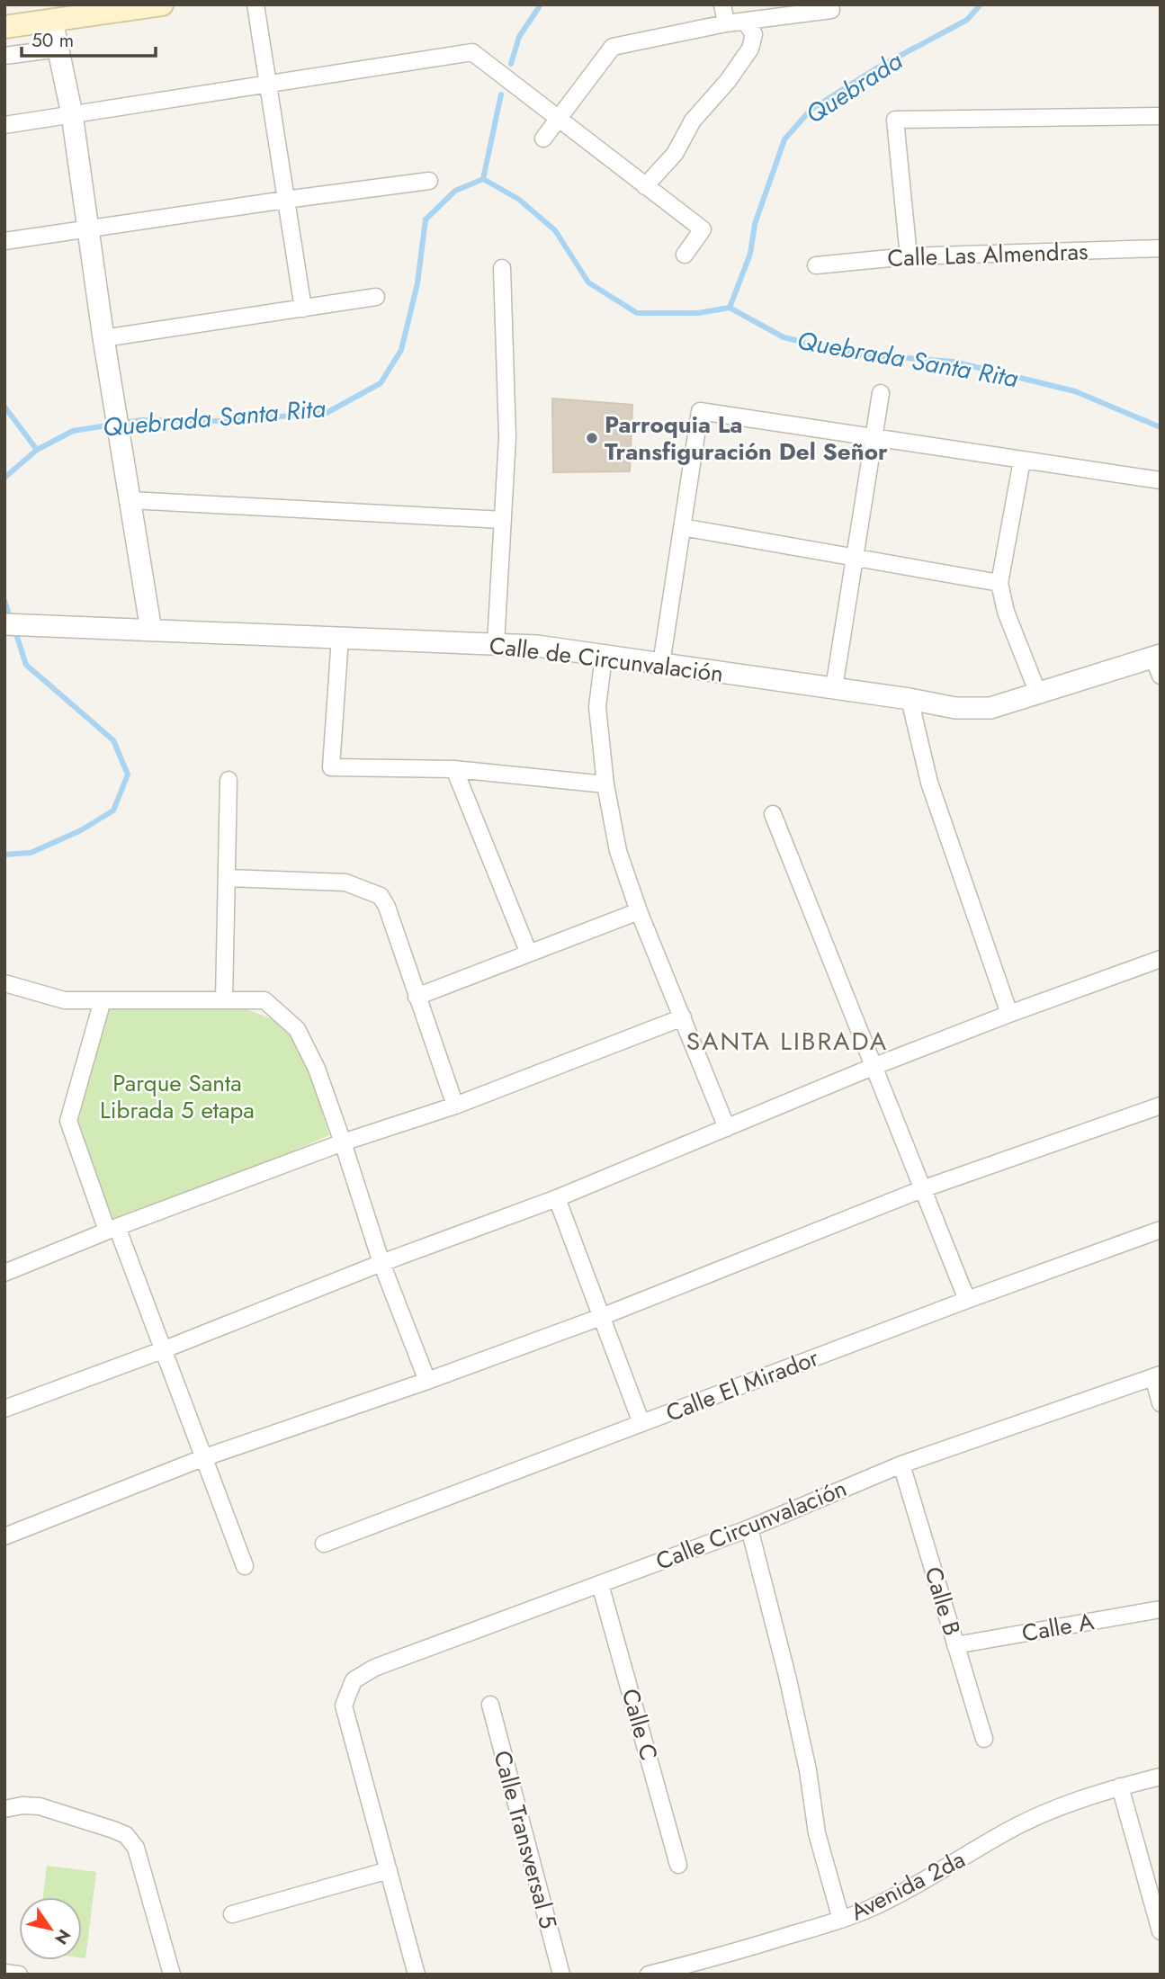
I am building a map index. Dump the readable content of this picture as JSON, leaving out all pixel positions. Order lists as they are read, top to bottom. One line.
{"streets":{"street":["Calle Las Almendras","Calle de Circunvalación","Calle El Mirador","Calle Circunvalación","Calle B","Calle A","Calle C","Calle Transversal 5","Avenida 2da"]},"crossings":[["Calle Circunvalación","Calle B"],["Calle Circunvalación","Calle C"],["Calle B","Calle A"]],"districts":["SANTA LIBRADA"],"water":["Quebrada","Quebrada Santa Rita"],"parks":["Parque Santa Librada 5 etapa"],"places":["Parroquia La Transfiguración Del Señor"],"scale_bar":"50 m","north":"bottom right"}
